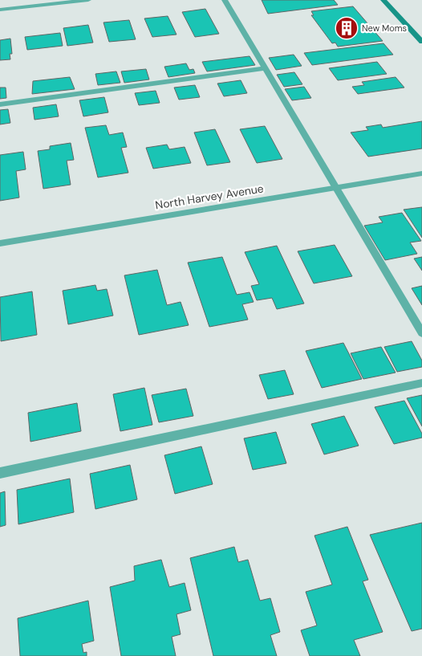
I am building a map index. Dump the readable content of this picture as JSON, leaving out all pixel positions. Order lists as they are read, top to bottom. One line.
{"streets":{"street":["North Harvey Avenue"]},"places":{"building":["New Moms"]}}
